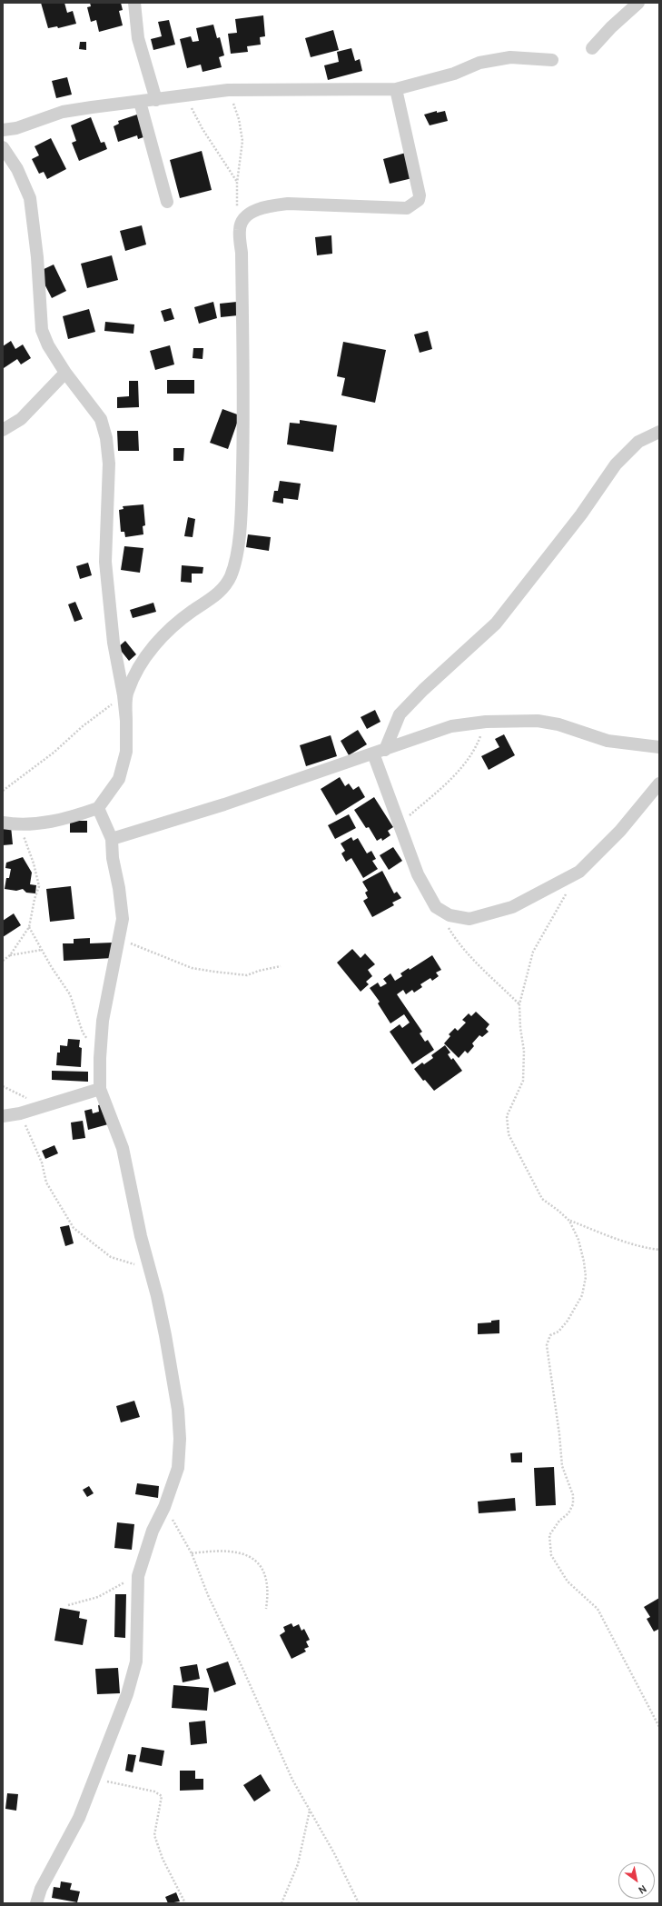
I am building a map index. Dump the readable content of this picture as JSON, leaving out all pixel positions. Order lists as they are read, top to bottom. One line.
{"north":"bottom right"}
